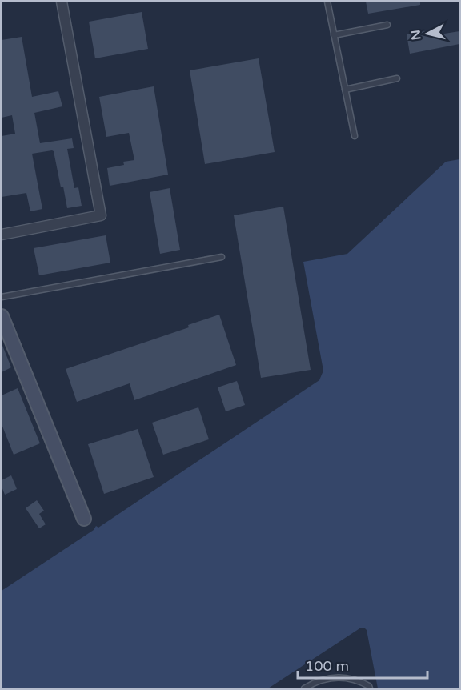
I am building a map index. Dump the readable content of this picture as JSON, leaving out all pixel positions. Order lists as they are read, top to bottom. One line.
{"scale_bar":"100 m","north":"left"}
